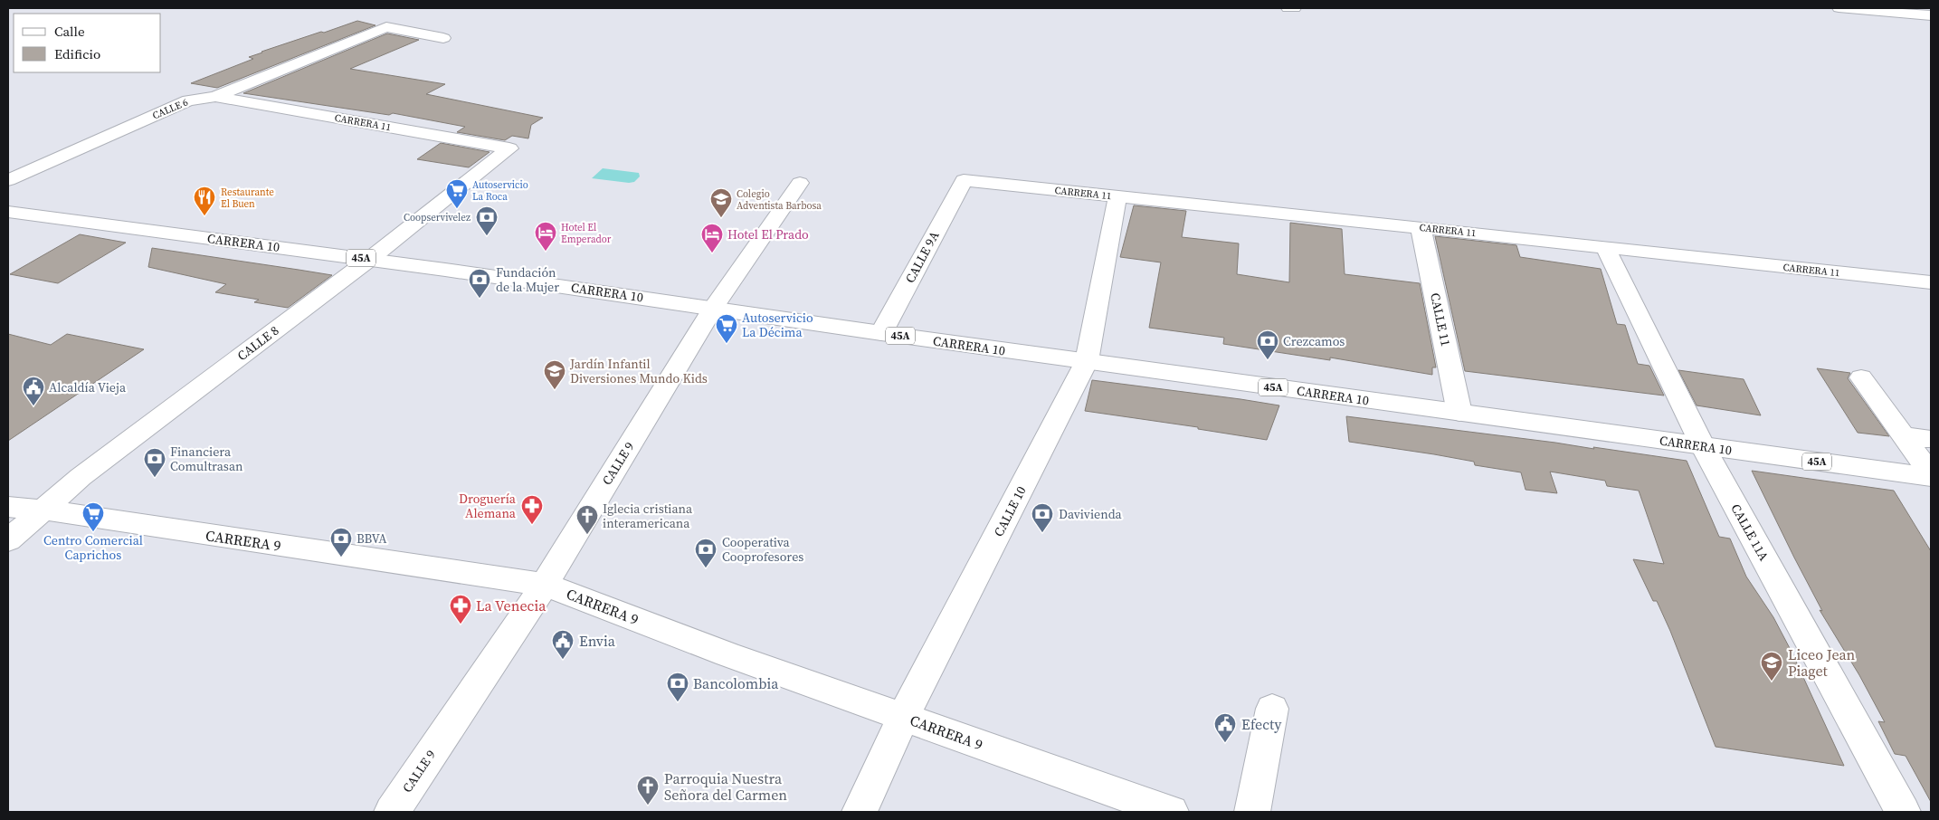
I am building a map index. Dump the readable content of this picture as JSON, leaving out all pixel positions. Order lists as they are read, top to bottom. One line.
{"streets":{"main road":["CALLE 6","CARRERA 11","CARRERA 10","CALLE 9A","45A","CALLE 11","CALLE 8","CALLE 9","CALLE 10","CALLE 11A","CARRERA 9"]},"crossings":[["CALLE 6","CARRERA 11"],["CARRERA 11","CALLE 9A"],["CARRERA 11","CALLE 11"],["CARRERA 11","CALLE 8"],["CARRERA 11","CALLE 10"],["CARRERA 11","CALLE 11A"],["CARRERA 10","CALLE 9A"],["CARRERA 10","CALLE 11"],["CARRERA 10","CALLE 8"],["CARRERA 10","CALLE 9"],["CARRERA 10","CALLE 10"],["CARRERA 10","CALLE 11A"],["CALLE 8","CARRERA 9"],["CALLE 9","CARRERA 9"],["CALLE 10","CARRERA 9"]],"places":{"supermarket":["Autoservicio La Roca","Autoservicio La Décima","Centro Comercial Caprichos"],"restaurant":["Restaurante El Buen"],"school or university":["Colegio Adventista Barbosa","Jardín Infantil Diversiones Mundo Kids","Liceo Jean Piaget"],"bank":["Coopservivelez","Fundación de la Mujer","Crezcamos","Financiera Comultrasan","Davivienda","BBVA","Cooperativa Cooprofesores","Bancolombia"],"hotel":["Hotel El Emperador","Hotel El Prado"],"public building":["Alcaldía Vieja","Envia","Efecty"],"pharmacy":["Droguería Alemana","La Venecia"],"church":["Iglecia cristiana interamericana","Parroquia Nuestra Señora del Carmen"]},"legend":["Calle","Edificio"]}
